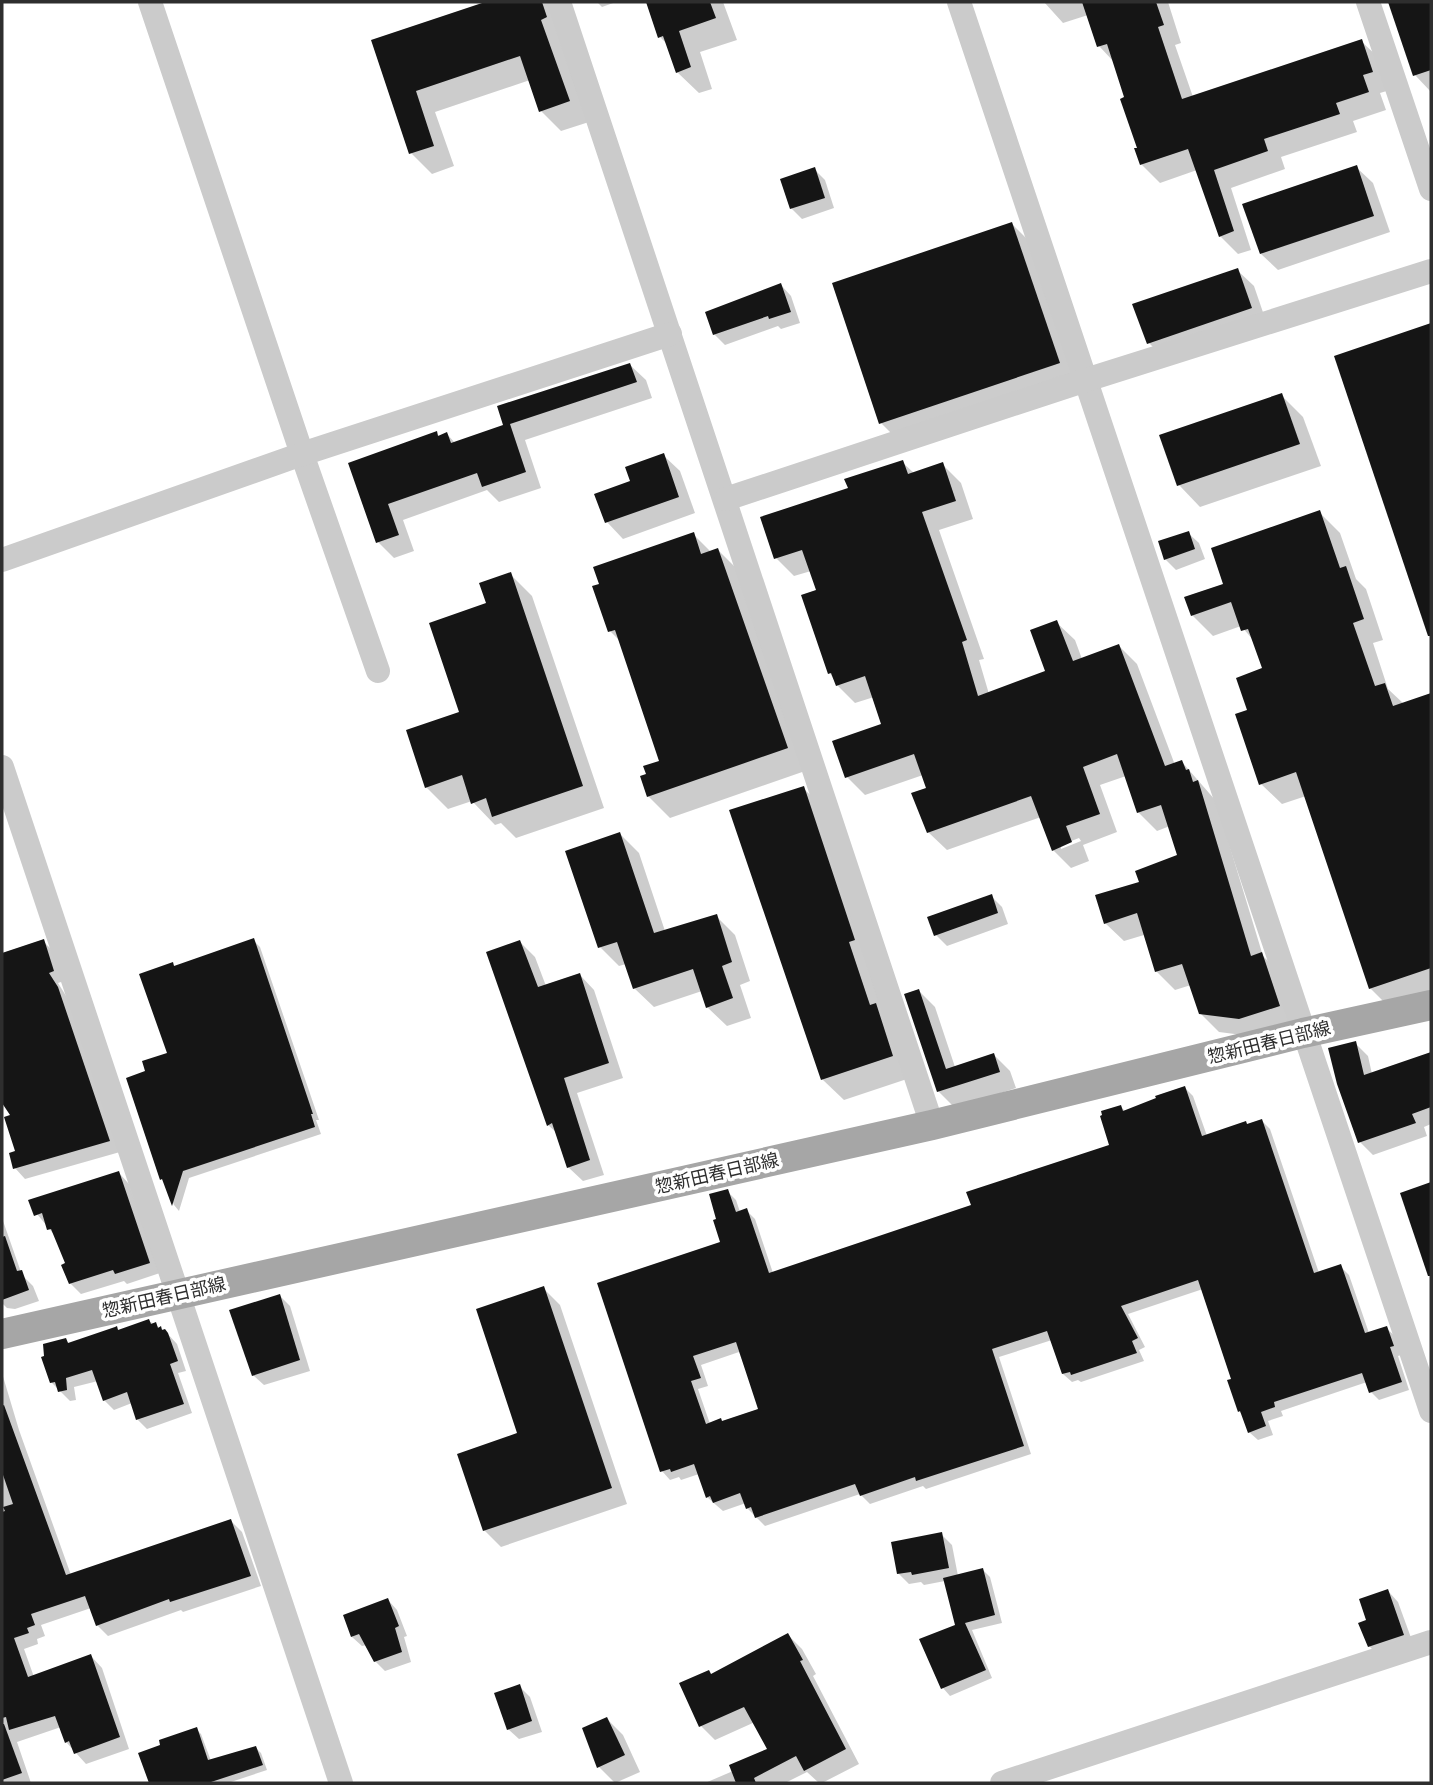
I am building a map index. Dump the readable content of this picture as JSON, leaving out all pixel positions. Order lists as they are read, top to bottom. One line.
{"streets":{"main road":["惣新田春日部線"]}}
